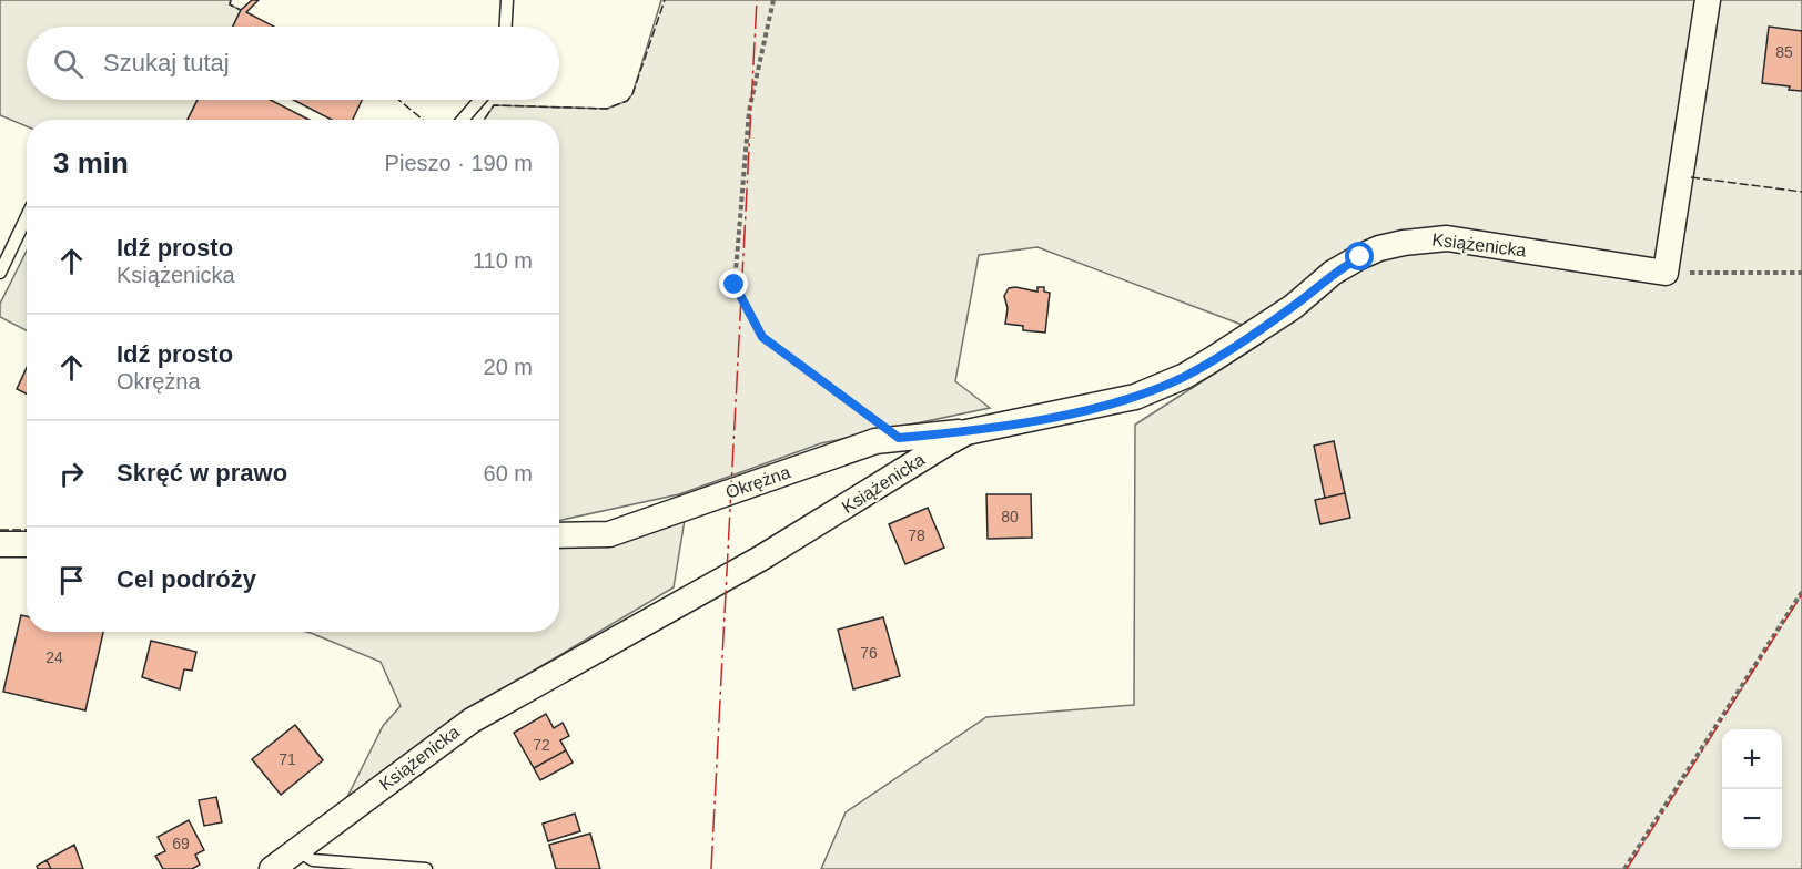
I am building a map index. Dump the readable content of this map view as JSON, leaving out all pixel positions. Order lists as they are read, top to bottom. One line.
{"streets":{"street":["Książenicka","Okrężna"]},"crossings":[["Książenicka","Okrężna"]],"house_numbers":["85","80","78","76","24","72","71","69"],"page":{"search":"Szukaj tutaj","heading":["3 min","Pieszo · 190 m"],"list":[["Idź prosto","Książenicka","110 m"],["Idź prosto","Okrężna","20 m"],["Skręć w prawo","60 m"],"Cel podróży"],"map_buttons":["+","−"]}}
